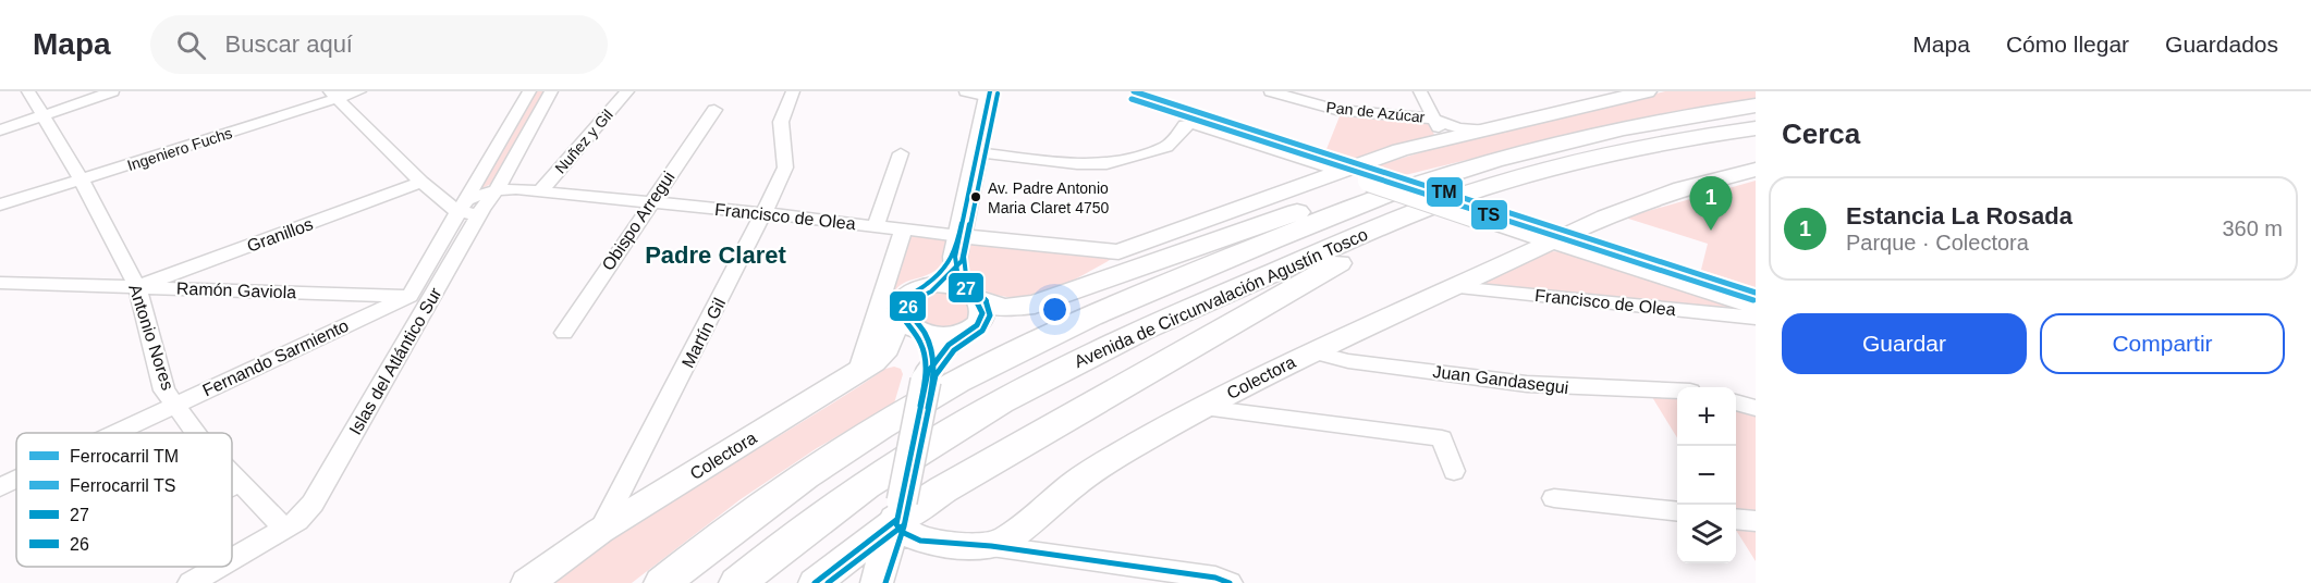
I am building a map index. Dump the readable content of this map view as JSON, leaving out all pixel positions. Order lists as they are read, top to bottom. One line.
{"streets":{"highway":["Avenida de Circunvalación Agustín Tosco"],"main road":["Francisco de Olea","Colectora"],"street":["Pan de Azúcar","Nuñez y Gil","Ingeniero Fuchs","Obispo Arregui","Granillos","Ramón Gaviola","Martín Gil","Antonio Nores","Fernando Sarmiento","Islas del Atlántico Sur","Juan Gandasegui"]},"crossings":[["Nuñez y Gil","Francisco de Olea"],["Ingeniero Fuchs","Antonio Nores"],["Francisco de Olea","Obispo Arregui"],["Francisco de Olea","Martín Gil"],["Francisco de Olea","Islas del Atlántico Sur"],["Francisco de Olea","Colectora"],["Granillos","Ramón Gaviola"],["Granillos","Antonio Nores"],["Ramón Gaviola","Antonio Nores"],["Ramón Gaviola","Fernando Sarmiento"],["Ramón Gaviola","Islas del Atlántico Sur"],["Martín Gil","Colectora"],["Antonio Nores","Fernando Sarmiento"],["Antonio Nores","Islas del Atlántico Sur"],["Fernando Sarmiento","Islas del Atlántico Sur"],["Colectora","Juan Gandasegui"]],"districts":["Padre Claret"],"places":["Av. Padre Antonio Maria Claret 4750"],"lines":["rail line TM","transit line 27","transit line 26","rail line TS"],"legend":["Ferrocarril TM","Ferrocarril TS","27","26"],"page":{"header":"Mapa","search":"Buscar aquí","nav":["Mapa","Cómo llegar","Guardados"],"heading":"Cerca","pins":"1","list":[{"mark":"1","name":"Estancia La Rosada","note":"Parque · Colectora","value":"360 m"}],"buttons":["Guardar","Compartir"],"map_buttons":["+","−"]}}
